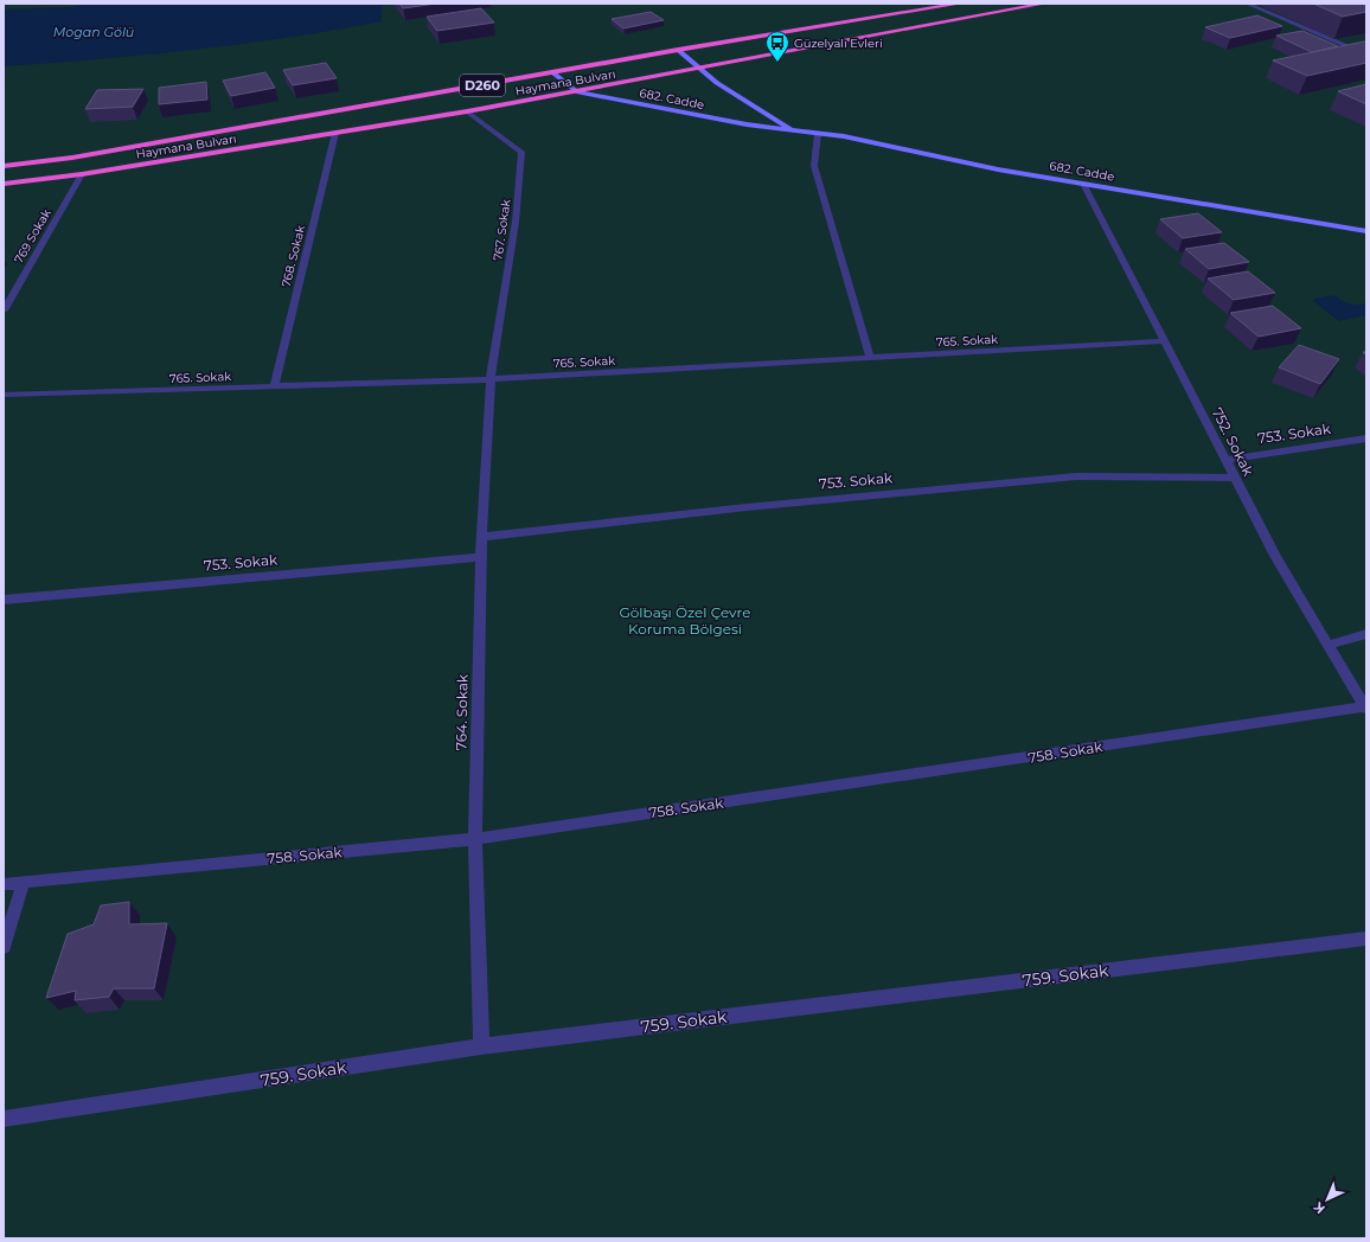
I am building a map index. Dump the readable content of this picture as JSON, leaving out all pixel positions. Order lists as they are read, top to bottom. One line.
{"streets":{"highway":["Haymana Bulvarı","D260"],"main road":["682. Cadde"],"street":["767. Sokak","769 Sokak","768. Sokak","765. Sokak","753. Sokak","752. Sokak","764. Sokak","758. Sokak","759. Sokak"]},"crossings":[["Haymana Bulvarı","682. Cadde"],["Haymana Bulvarı","767. Sokak"],["Haymana Bulvarı","769 Sokak"],["Haymana Bulvarı","768. Sokak"],["682. Cadde","752. Sokak"],["767. Sokak","765. Sokak"],["767. Sokak","764. Sokak"],["768. Sokak","765. Sokak"],["765. Sokak","752. Sokak"],["765. Sokak","764. Sokak"],["753. Sokak","752. Sokak"],["753. Sokak","764. Sokak"],["752. Sokak","758. Sokak"],["764. Sokak","758. Sokak"],["764. Sokak","759. Sokak"]],"water":["Mogan Gölü"],"parks":["Gölbaşı Özel Çevre Koruma Bölgesi"],"places":{"bus stop":["Güzelyalı Evleri"]},"north":"bottom left"}
